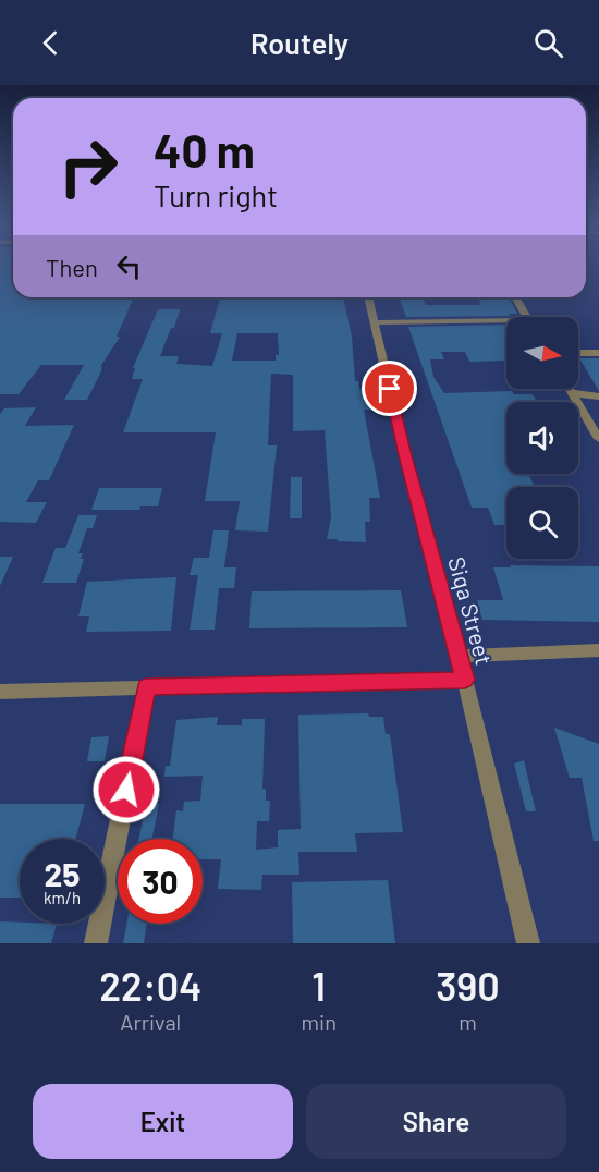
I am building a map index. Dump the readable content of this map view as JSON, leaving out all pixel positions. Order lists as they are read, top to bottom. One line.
{"streets":{"street":["Siqa Street"]},"north":"right","page":{"header":"Routely","turn":["40 m","Turn right"],"then":"Then","speed":"25 km/h","limit":"30","eta":["22:04","Arrival","1","min","390","m"],"buttons":["Exit","Share"]}}
